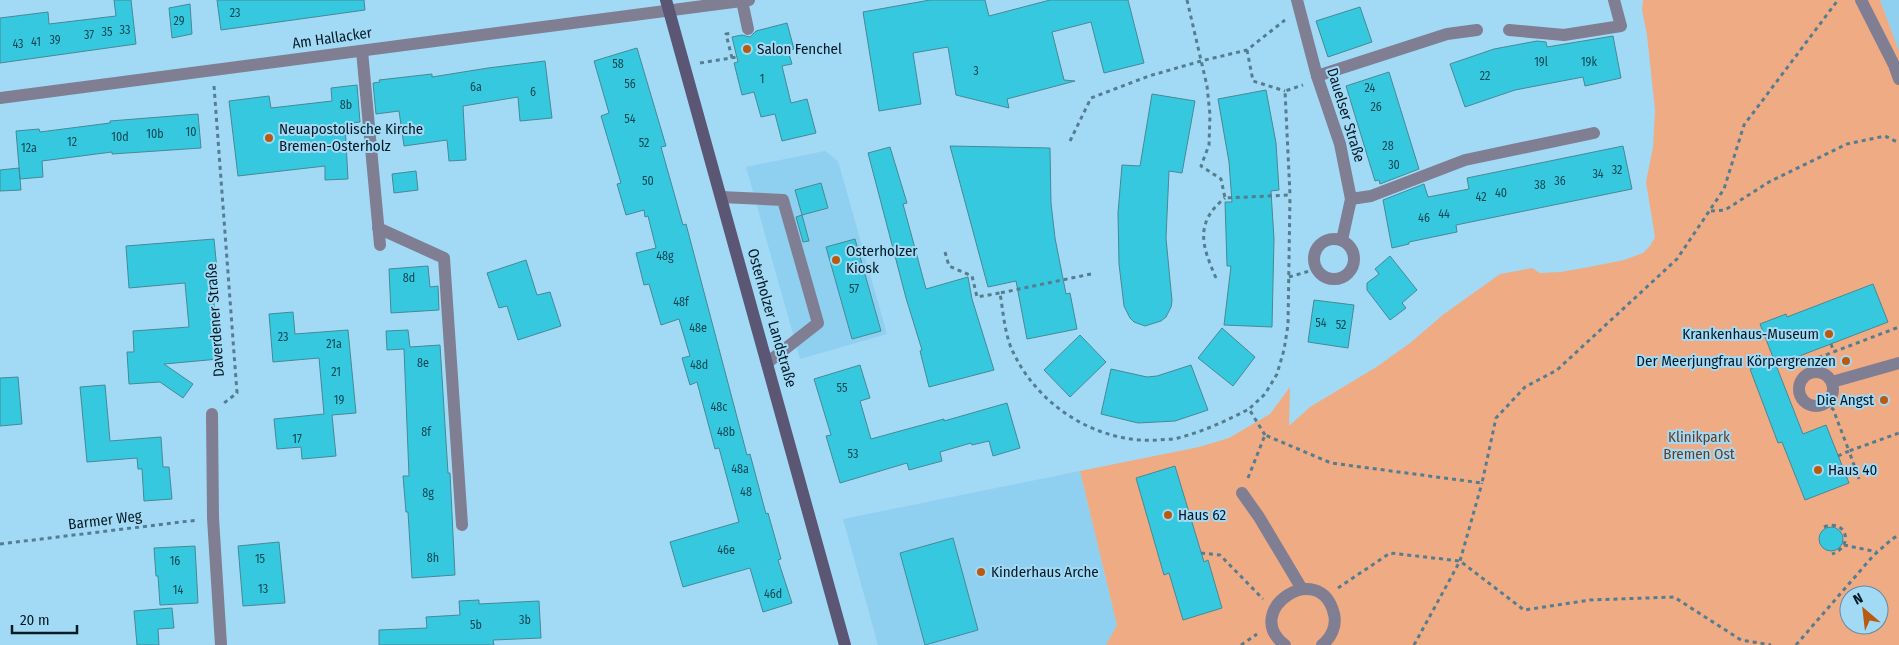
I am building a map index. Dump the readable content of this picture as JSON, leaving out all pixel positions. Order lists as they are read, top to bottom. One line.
{"streets":{"main road":["Osterholzer Landstraße"],"street":["Am Hallacker","Dauelser Straße"],"path":["Daverdener Straße","Barmer Weg"]},"crossings":[["Am Hallacker","Osterholzer Landstraße"],["Am Hallacker","Daverdener Straße"]],"parks":["Klinikpark Bremen Ost"],"places":["Salon Fenchel","Neuapostolische Kirche Bremen-Osterholz","Osterholzer Kiosk","Krankenhaus-Museum","Der Meerjungfrau Körpergrenzen","Die Angst","Haus 40","Haus 62","Kinderhaus Arche"],"house_numbers":["23","29","33","35","37","39","41","43","19l","19k","58","3","22","1","56","6a","24","6","8b","26","54","10","10b","10d","12","52","28","12a","30","32","34","50","36","38","40","42","44","46","48g","8d","57","48f","54","52","48e","23","21a","8e","48d","21","55","19","48c","8f","48b","17","53","48a","48","8g","46e","8h","15","16","13","14","46d","3b","5b"],"scale_bar":"20 m","north":"top left"}
